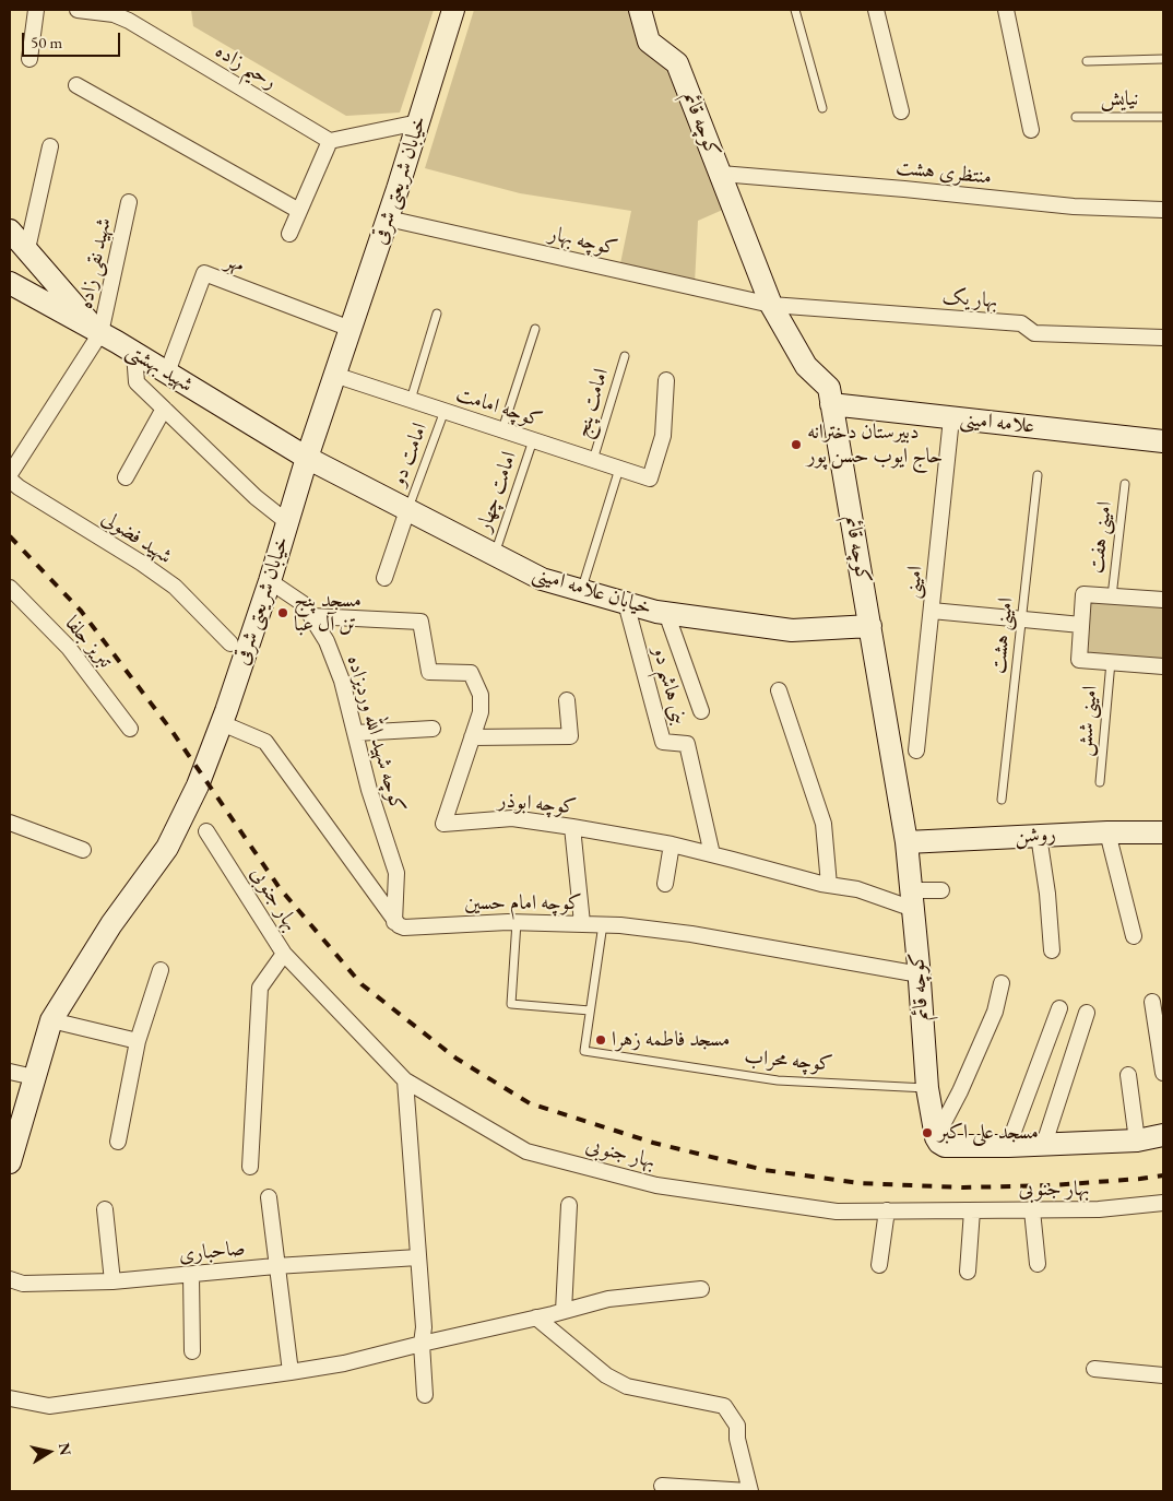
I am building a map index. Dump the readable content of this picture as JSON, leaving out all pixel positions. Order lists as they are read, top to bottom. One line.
{"streets":{"street":["رحیم زاده","کوچه قائم","منتظری هشت","خیابان شریعتی شرقی","کوچه بهار","شهید نقی زاده","مهر","بهار یک","شهید بهشتی","کوچه امامت","علامه امینی","شهید فضولی","امینی","خیابان علامه امینی","تبریز جلفا","بنی هاشم دو","کوچه شهید الله وردیزاده","کوچه ابوذر","روشن","بهار جنوبی","کوچه امام حسین","صاحباری"],"lane":["نیایش","امامت پنج","امامت دو","امامت چهار","امینی هفت","امینی هشت","امینی شش","کوچه محراب"]},"crossings":[["کوچه قائم","منتظری هشت"],["کوچه قائم","کوچه بهار"],["کوچه قائم","بهار یک"],["کوچه قائم","علامه امینی"],["کوچه قائم","خیابان علامه امینی"],["کوچه قائم","کوچه ابوذر"],["کوچه قائم","روشن"],["کوچه قائم","کوچه امام حسین"],["کوچه قائم","کوچه محراب"],["خیابان شریعتی شرقی","کوچه بهار"],["خیابان شریعتی شرقی","مهر"],["خیابان شریعتی شرقی","شهید بهشتی"],["خیابان شریعتی شرقی","کوچه امامت"],["خیابان شریعتی شرقی","خیابان علامه امینی"],["خیابان شریعتی شرقی","کوچه شهید الله وردیزاده"],["کوچه بهار","بهار یک"],["شهید نقی زاده","شهید بهشتی"],["مهر","شهید بهشتی"],["شهید بهشتی","خیابان علامه امینی"],["امامت پنج","کوچه امامت"],["کوچه امامت","امامت دو"],["کوچه امامت","امامت چهار"],["علامه امینی","امینی"],["امامت دو","خیابان علامه امینی"],["امامت چهار","خیابان علامه امینی"],["خیابان علامه امینی","بنی هاشم دو"],["بنی هاشم دو","کوچه ابوذر"],["کوچه شهید الله وردیزاده","کوچه ابوذر"],["کوچه شهید الله وردیزاده","کوچه امام حسین"]],"places":["دبیرستان دخترانه حاج ایوب حسن پور","مسجد پنج تن آل عبا","مسجد فاطمه زهرا","مسجد علی اکبر"],"scale_bar":"50 m","north":"right"}
